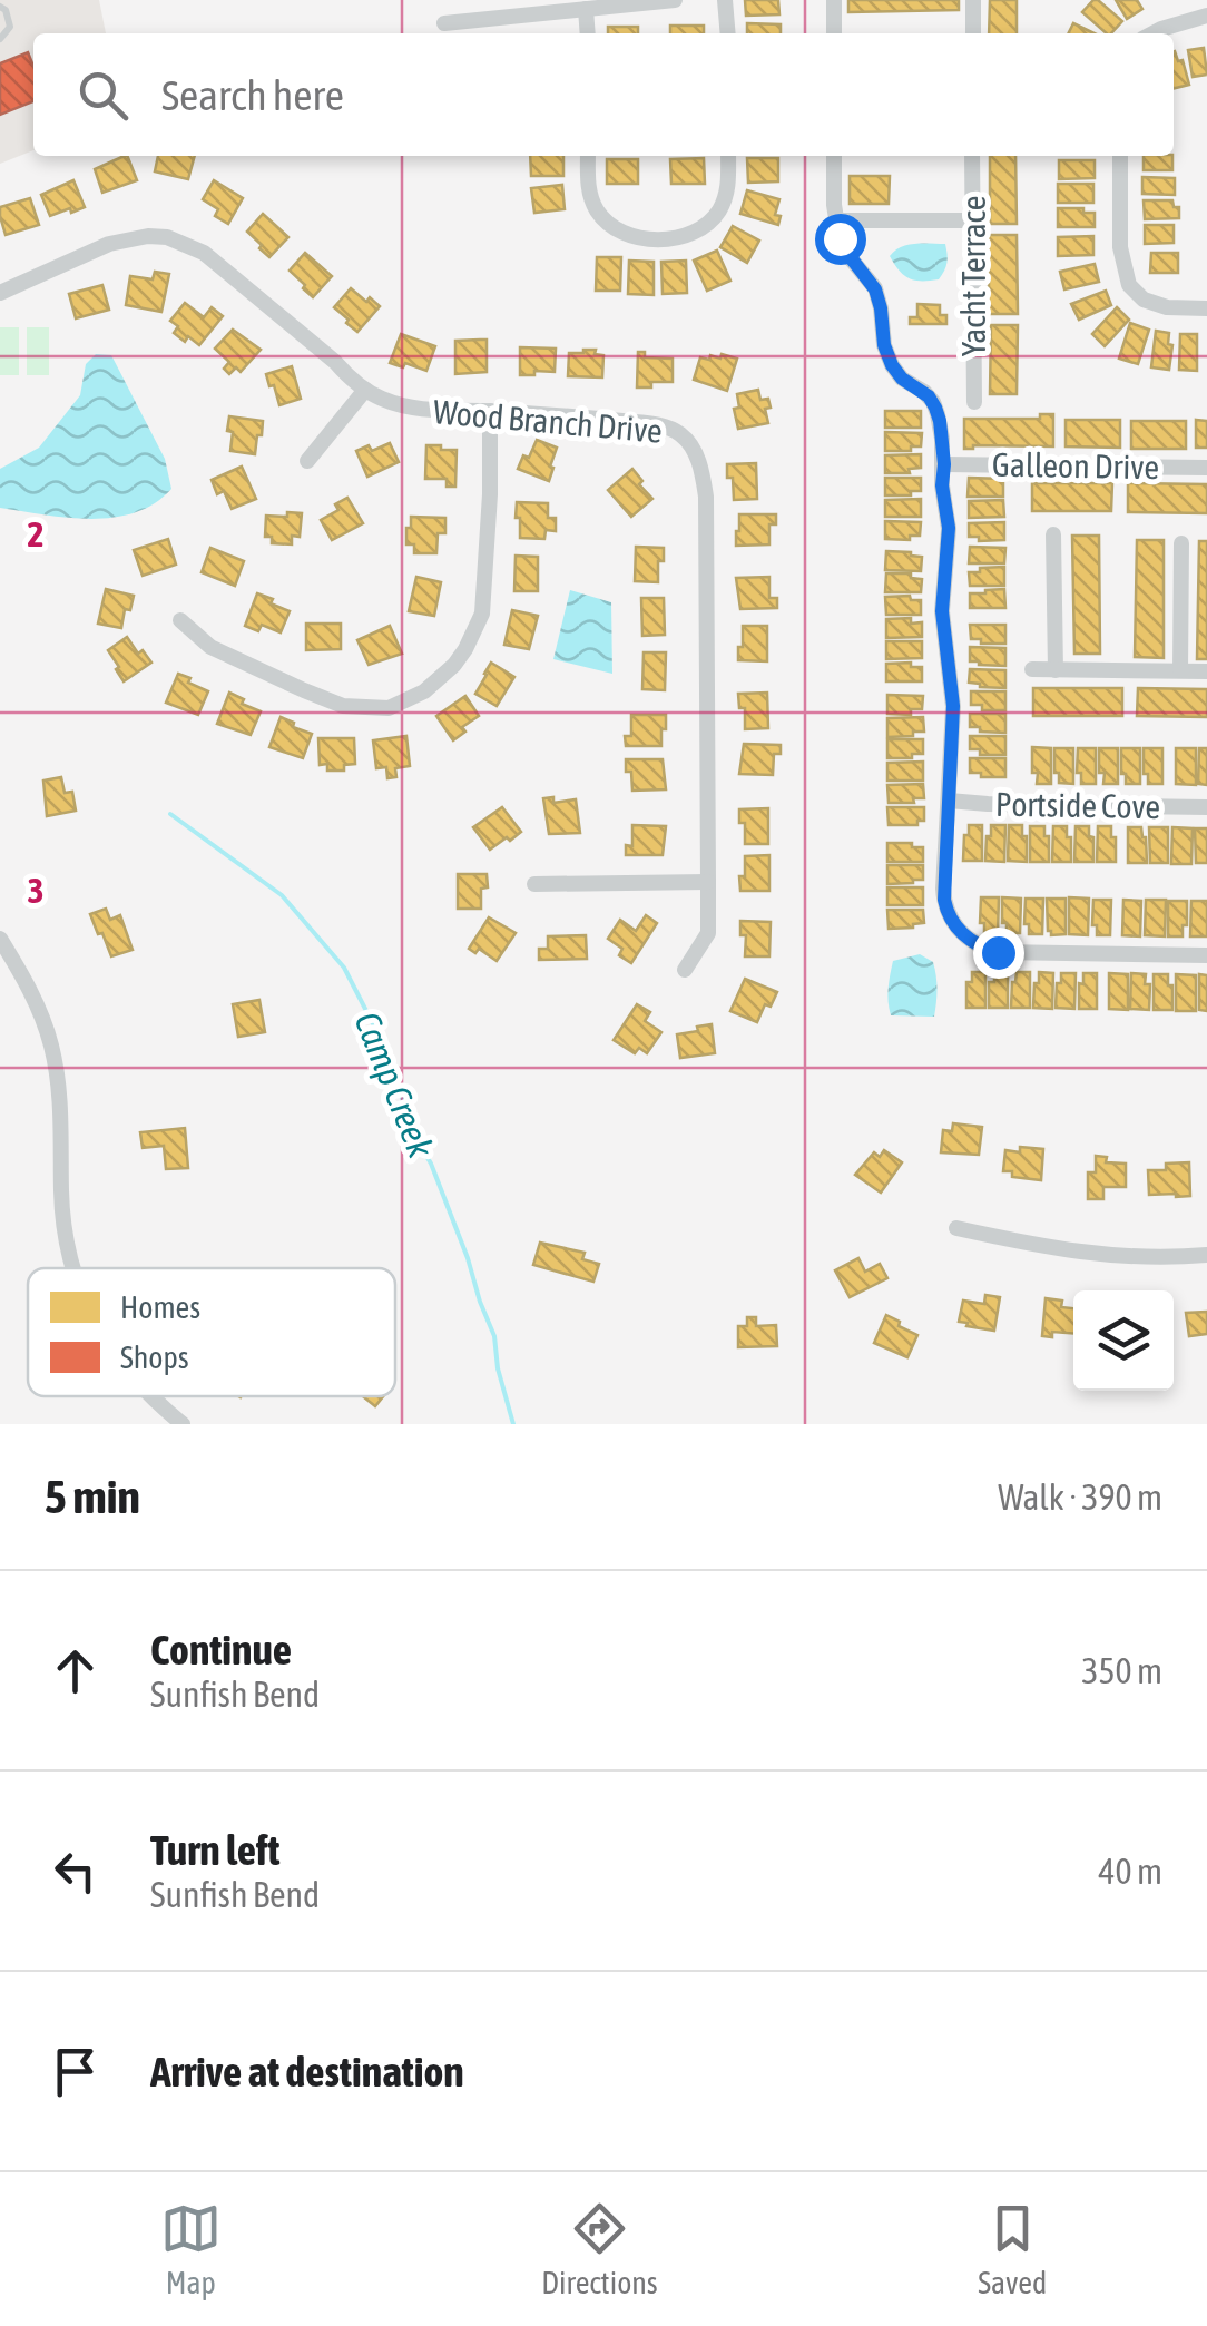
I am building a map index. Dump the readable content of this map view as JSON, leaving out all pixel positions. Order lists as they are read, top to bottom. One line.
{"streets":{"street":["Yacht Terrace","Wood Branch Drive","Galleon Drive","Portside Cove"]},"water":["Camp Creek"],"legend":["Homes","Shops"],"page":{"search":"Search here","heading":["5 min","Walk · 390 m"],"list":[["Continue","Sunfish Bend","350 m"],["Turn left","Sunfish Bend","40 m"],"Arrive at destination"],"nav":["Map","Directions","Saved"]},"grid":{"rows":["2","3"]}}
